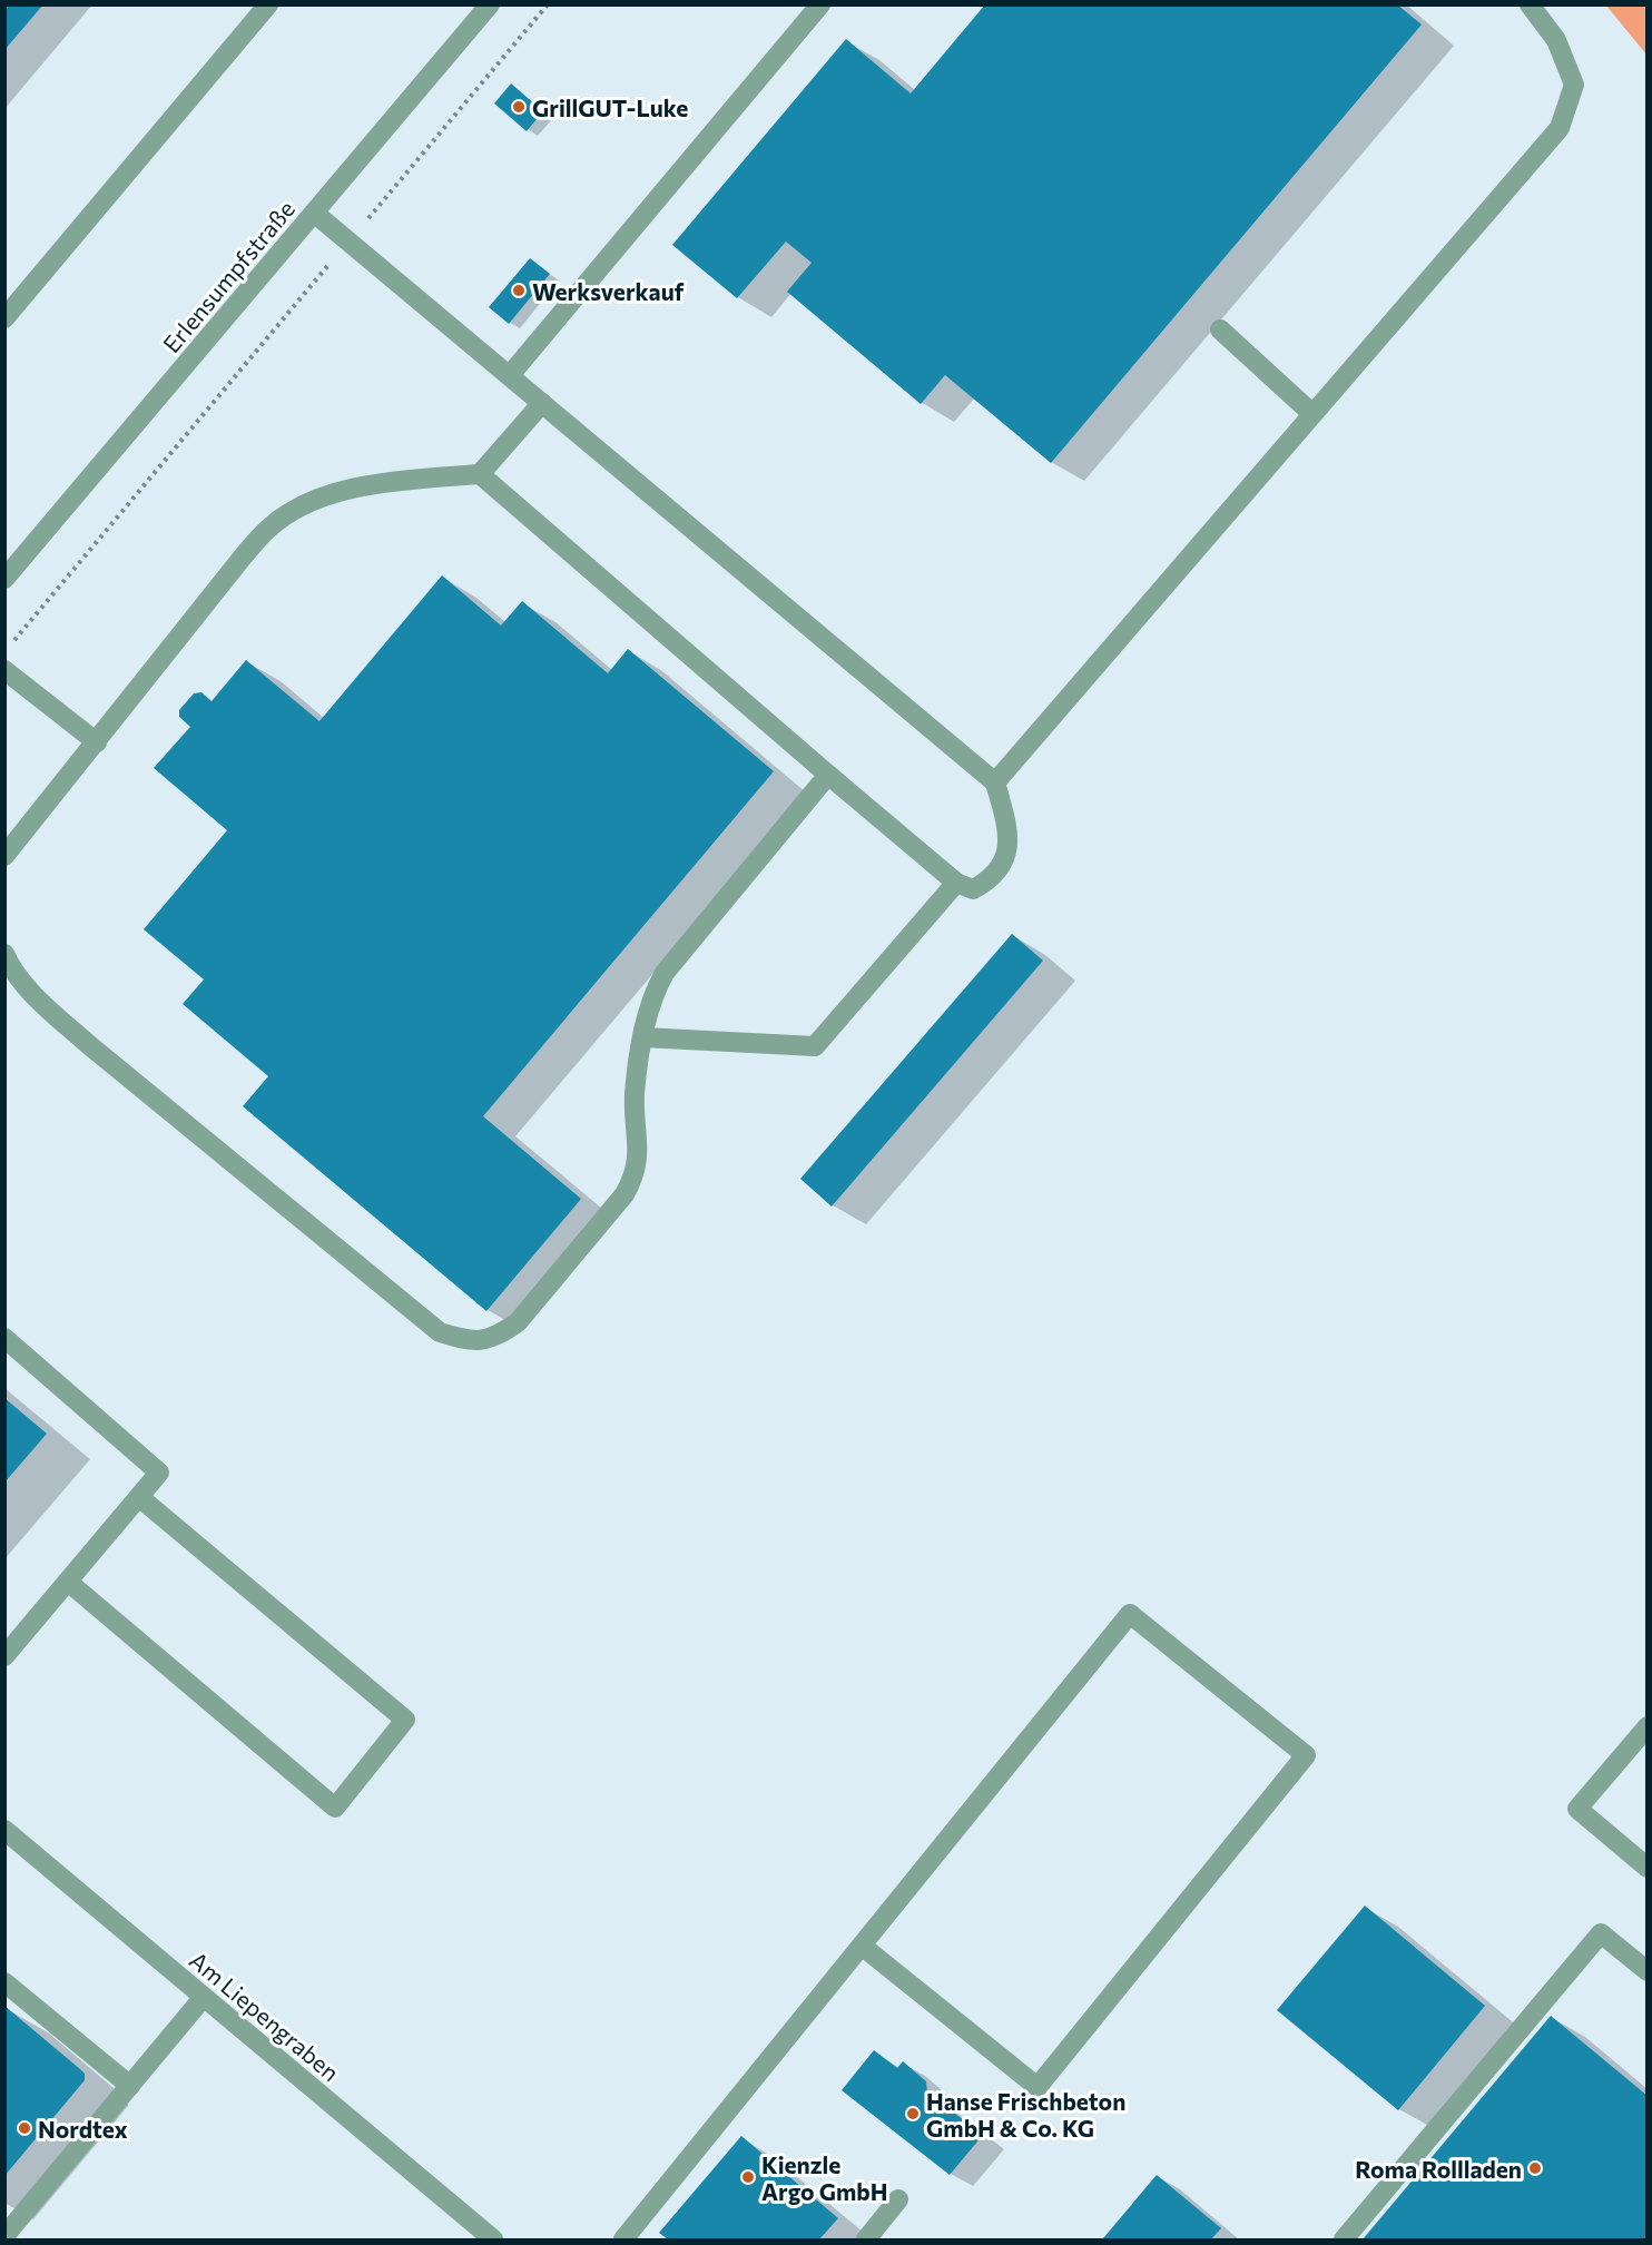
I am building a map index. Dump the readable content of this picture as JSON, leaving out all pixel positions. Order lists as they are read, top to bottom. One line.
{"streets":{"street":["Erlensumpfstraße","Am Liepengraben"]},"places":["GrillGUT-Luke","Werksverkauf","Hanse Frischbeton GmbH & Co. KG","Nordtex","Roma Rollladen","Kienzle Argo GmbH"]}
